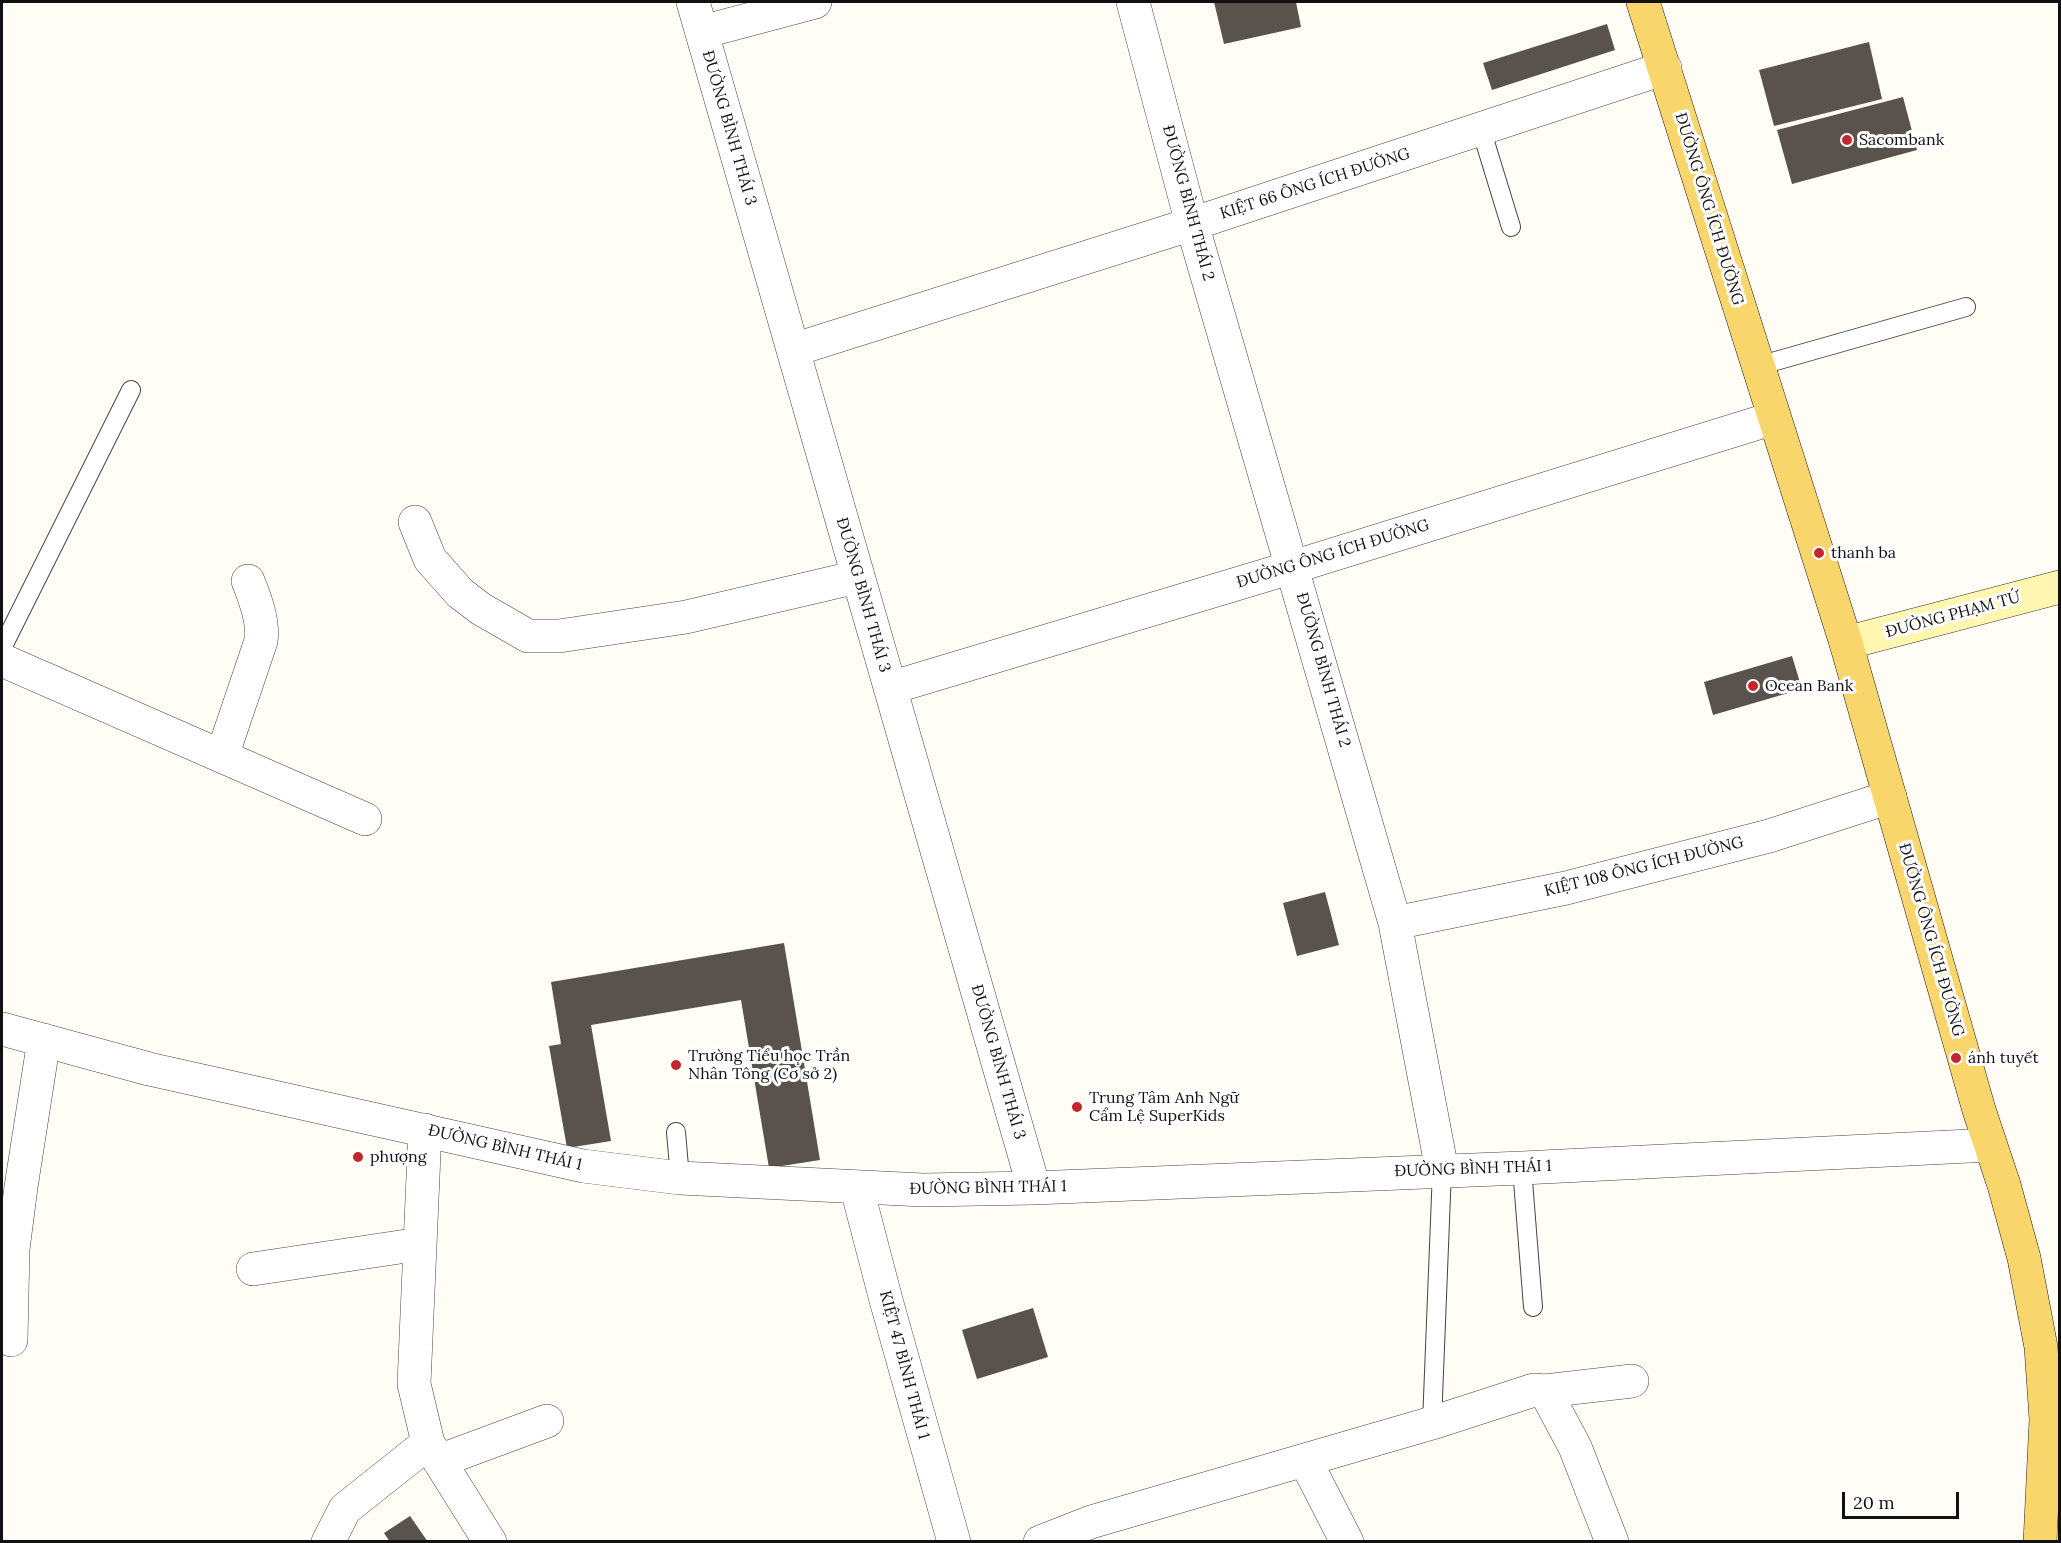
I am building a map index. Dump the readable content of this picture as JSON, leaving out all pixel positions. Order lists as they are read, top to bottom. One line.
{"streets":{"main road":["ĐƯỜNG ÔNG ÍCH ĐƯỜNG"],"street":["ĐƯỜNG BÌNH THÁI 3","KIỆT 66 ÔNG ÍCH ĐƯỜNG","ĐƯỜNG BÌNH THÁI 2","ĐƯỜNG PHẠM TỨ","KIỆT 108 ÔNG ÍCH ĐƯỜNG","ĐƯỜNG BÌNH THÁI 1","KIỆT 47 BÌNH THÁI 1"]},"crossings":[["ĐƯỜNG BÌNH THÁI 3","KIỆT 66 ÔNG ÍCH ĐƯỜNG"],["ĐƯỜNG BÌNH THÁI 3","ĐƯỜNG ÔNG ÍCH ĐƯỜNG"],["ĐƯỜNG BÌNH THÁI 3","ĐƯỜNG BÌNH THÁI 1"],["KIỆT 66 ÔNG ÍCH ĐƯỜNG","ĐƯỜNG BÌNH THÁI 2"],["KIỆT 66 ÔNG ÍCH ĐƯỜNG","ĐƯỜNG ÔNG ÍCH ĐƯỜNG"],["ĐƯỜNG BÌNH THÁI 2","ĐƯỜNG ÔNG ÍCH ĐƯỜNG"],["ĐƯỜNG BÌNH THÁI 2","KIỆT 108 ÔNG ÍCH ĐƯỜNG"],["ĐƯỜNG BÌNH THÁI 2","ĐƯỜNG BÌNH THÁI 1"],["ĐƯỜNG ÔNG ÍCH ĐƯỜNG","ĐƯỜNG PHẠM TỨ"],["ĐƯỜNG ÔNG ÍCH ĐƯỜNG","KIỆT 108 ÔNG ÍCH ĐƯỜNG"],["ĐƯỜNG ÔNG ÍCH ĐƯỜNG","ĐƯỜNG BÌNH THÁI 1"],["ĐƯỜNG BÌNH THÁI 1","KIỆT 47 BÌNH THÁI 1"]],"places":["Sacombank","thanh ba","Ocean Bank","ánh tuyết","Trường Tiểu học Trần Nhân Tông (Cơ sở 2)","Trung Tâm Anh Ngữ Cẩm Lệ SuperKids","phượng"],"scale_bar":"20 m"}
